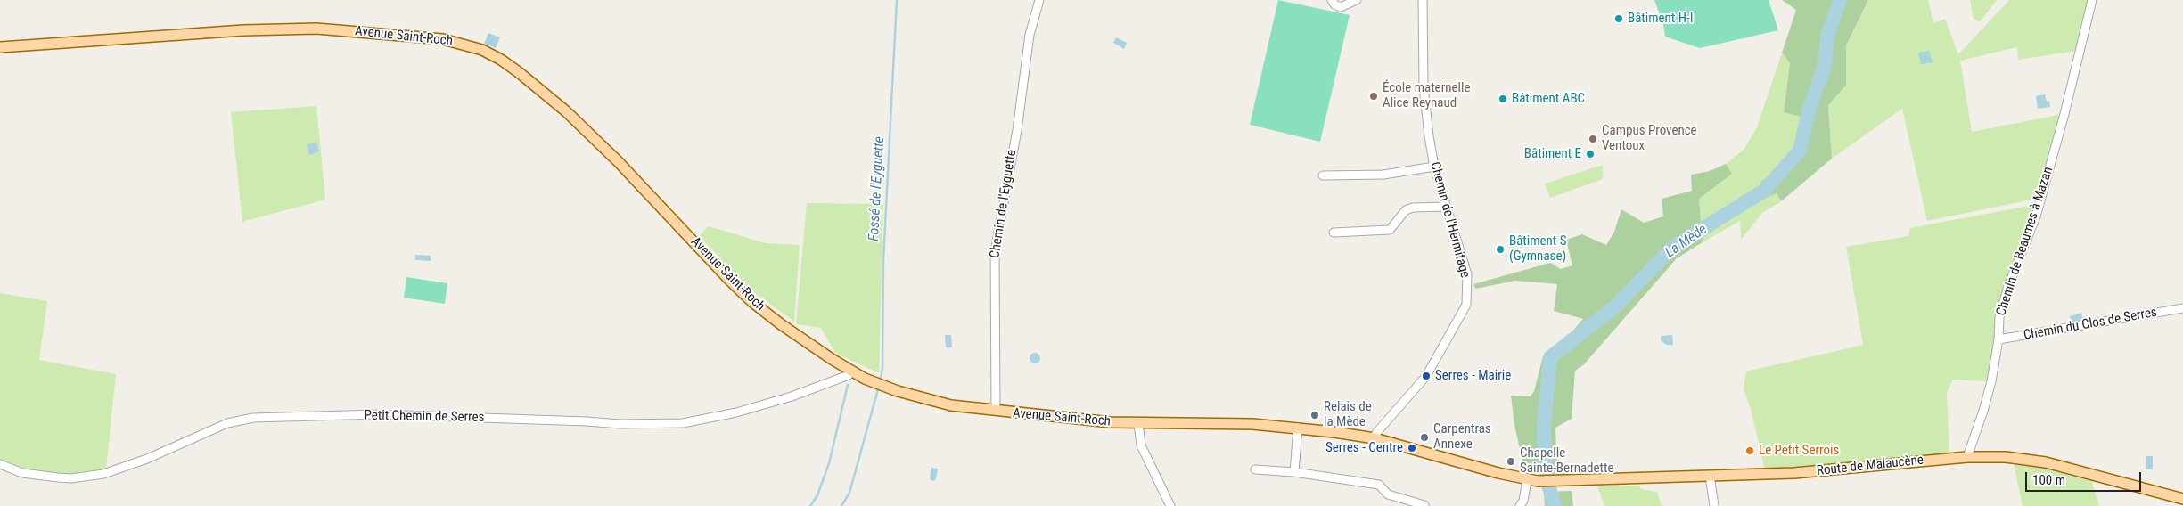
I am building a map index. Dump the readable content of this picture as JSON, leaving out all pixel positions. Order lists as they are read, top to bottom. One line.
{"streets":{"main road":["Avenue Saint-Roch","Route de Malaucène"],"street":["Chemin de l'Eyguette","Chemin de l'Hermitage","Chemin de Beaumes à Mazan","Chemin du Clos de Serres","Petit Chemin de Serres"]},"crossings":[["Avenue Saint-Roch","Chemin de l'Eyguette"],["Avenue Saint-Roch","Chemin de l'Hermitage"],["Avenue Saint-Roch","Petit Chemin de Serres"],["Avenue Saint-Roch","Route de Malaucène"],["Chemin de Beaumes à Mazan","Chemin du Clos de Serres"],["Chemin de Beaumes à Mazan","Route de Malaucène"]],"water":["Fossé de l'Eyguette","La Mède"],"places":["Bâtiment H-I","École maternelle Alice Reynaud","Bâtiment ABC","Campus Provence Ventoux","Bâtiment E","Bâtiment S (Gymnase)","Serres - Mairie","Relais de la Mède","Carpentras Annexe","Serres - Centre","Le Petit Serrois","Chapelle Sainte-Bernadette"],"scale_bar":"100 m"}
